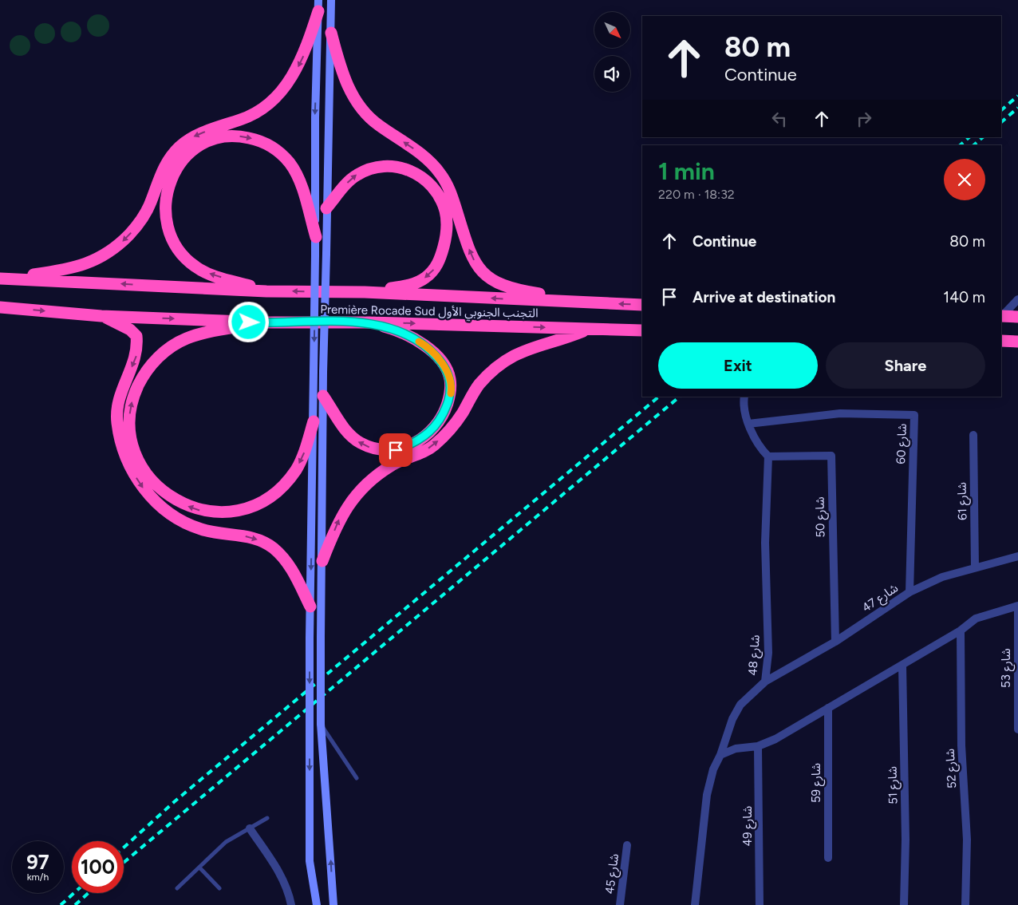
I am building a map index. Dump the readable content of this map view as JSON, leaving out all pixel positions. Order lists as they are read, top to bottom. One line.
{"streets":{"highway":["Première Rocade Sud التجنب الجنوبي الأول"],"street":["شارع 60","شارع 61","شارع 50","شارع 47","شارع 48","شارع 53","شارع 52","شارع 59","شارع 51","شارع 49","شارع 45"]},"crossings":[["شارع 60","شارع 47"],["شارع 61","شارع 47"],["شارع 50","شارع 47"],["شارع 50","شارع 48"],["شارع 47","شارع 48"]],"north":"bottom right","page":{"turn":["80 m","Continue"],"heading":["1 min","220 m · 18:32"],"list":[{"name":"Continue","value":"80 m"},{"name":"Arrive at destination","value":"140 m"}],"buttons":["Exit","Share"],"speed":"97 km/h","limit":"100"}}
